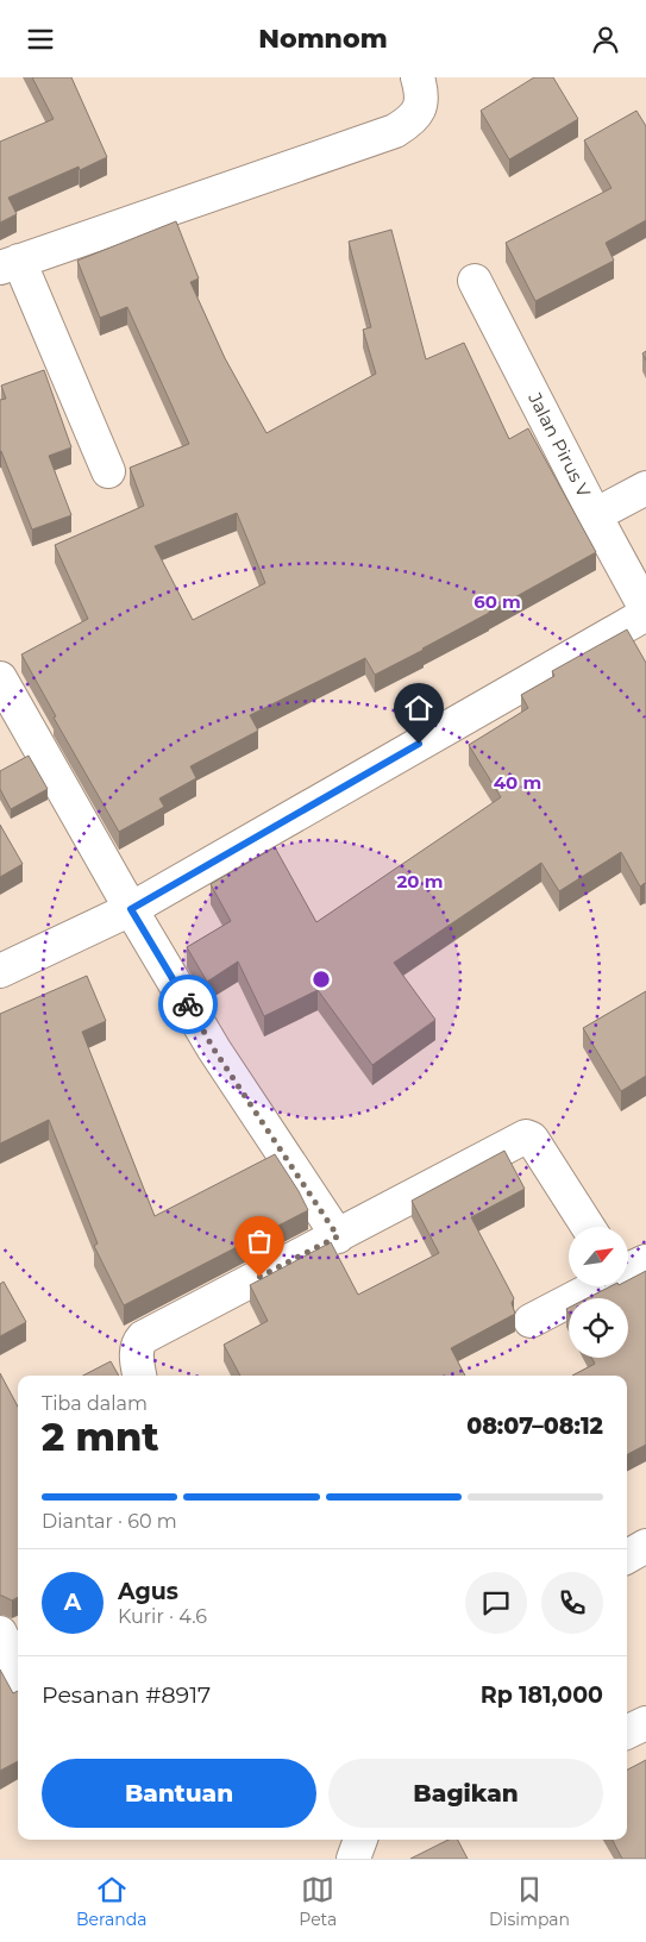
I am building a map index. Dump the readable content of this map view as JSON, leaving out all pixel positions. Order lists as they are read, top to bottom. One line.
{"streets":{"street":["Jalan Pirus V"]},"north":"top right","page":{"header":"Nomnom","heading":["2 mnt","Tiba dalam","08:07–08:12"],"panel":["Agus","Kurir · 4.6","Pesanan #8917","Rp 181,000"],"bar":"Diantar · 60 m","round":"A","buttons":["Bantuan","Bagikan"],"tabs":["Beranda","Peta","Disimpan"]},"rings":["60 m","40 m","20 m"]}
